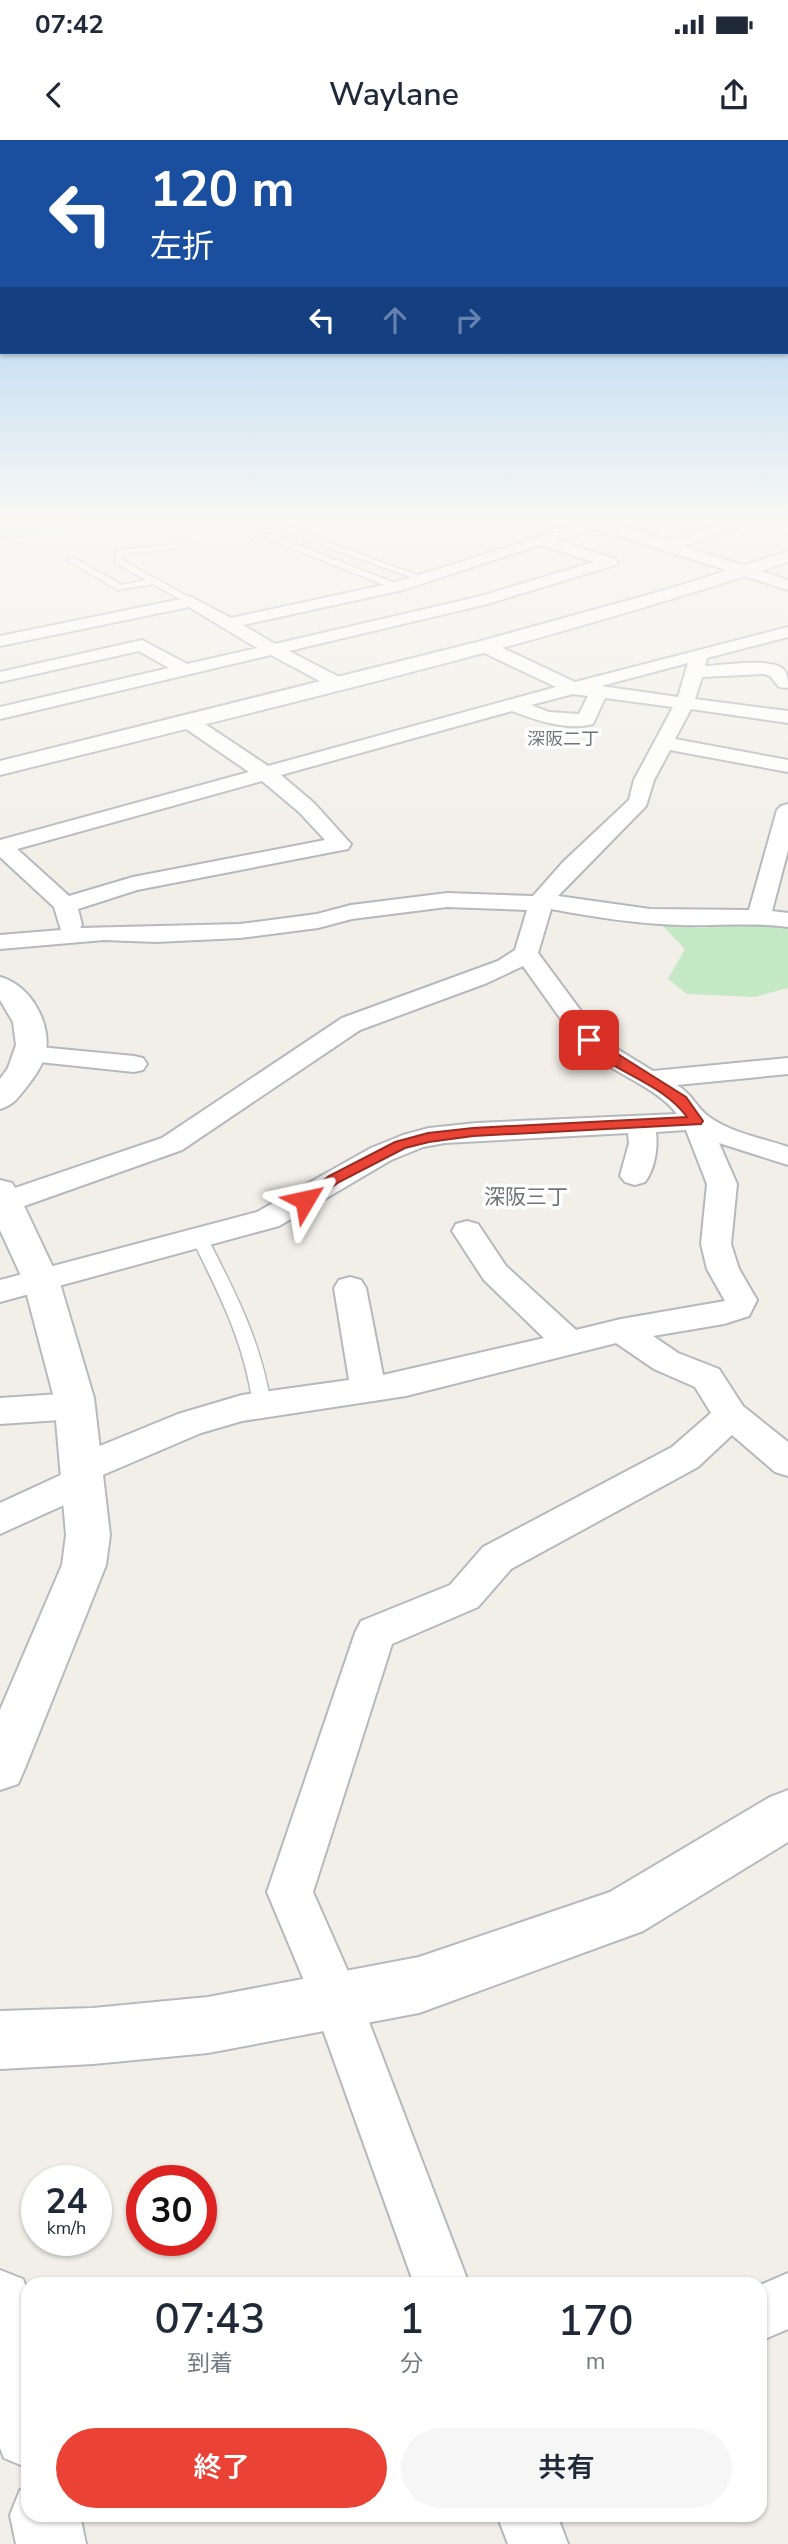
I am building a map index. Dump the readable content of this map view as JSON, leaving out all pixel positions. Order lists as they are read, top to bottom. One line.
{"districts":["深阪二丁","深阪三丁"],"page":{"status":"07:42","header":"Waylane","turn":["120 m","左折"],"speed":"24 km/h","limit":"30","eta":["07:43","到着","1","分","170","m"],"buttons":["終了","共有"]}}
